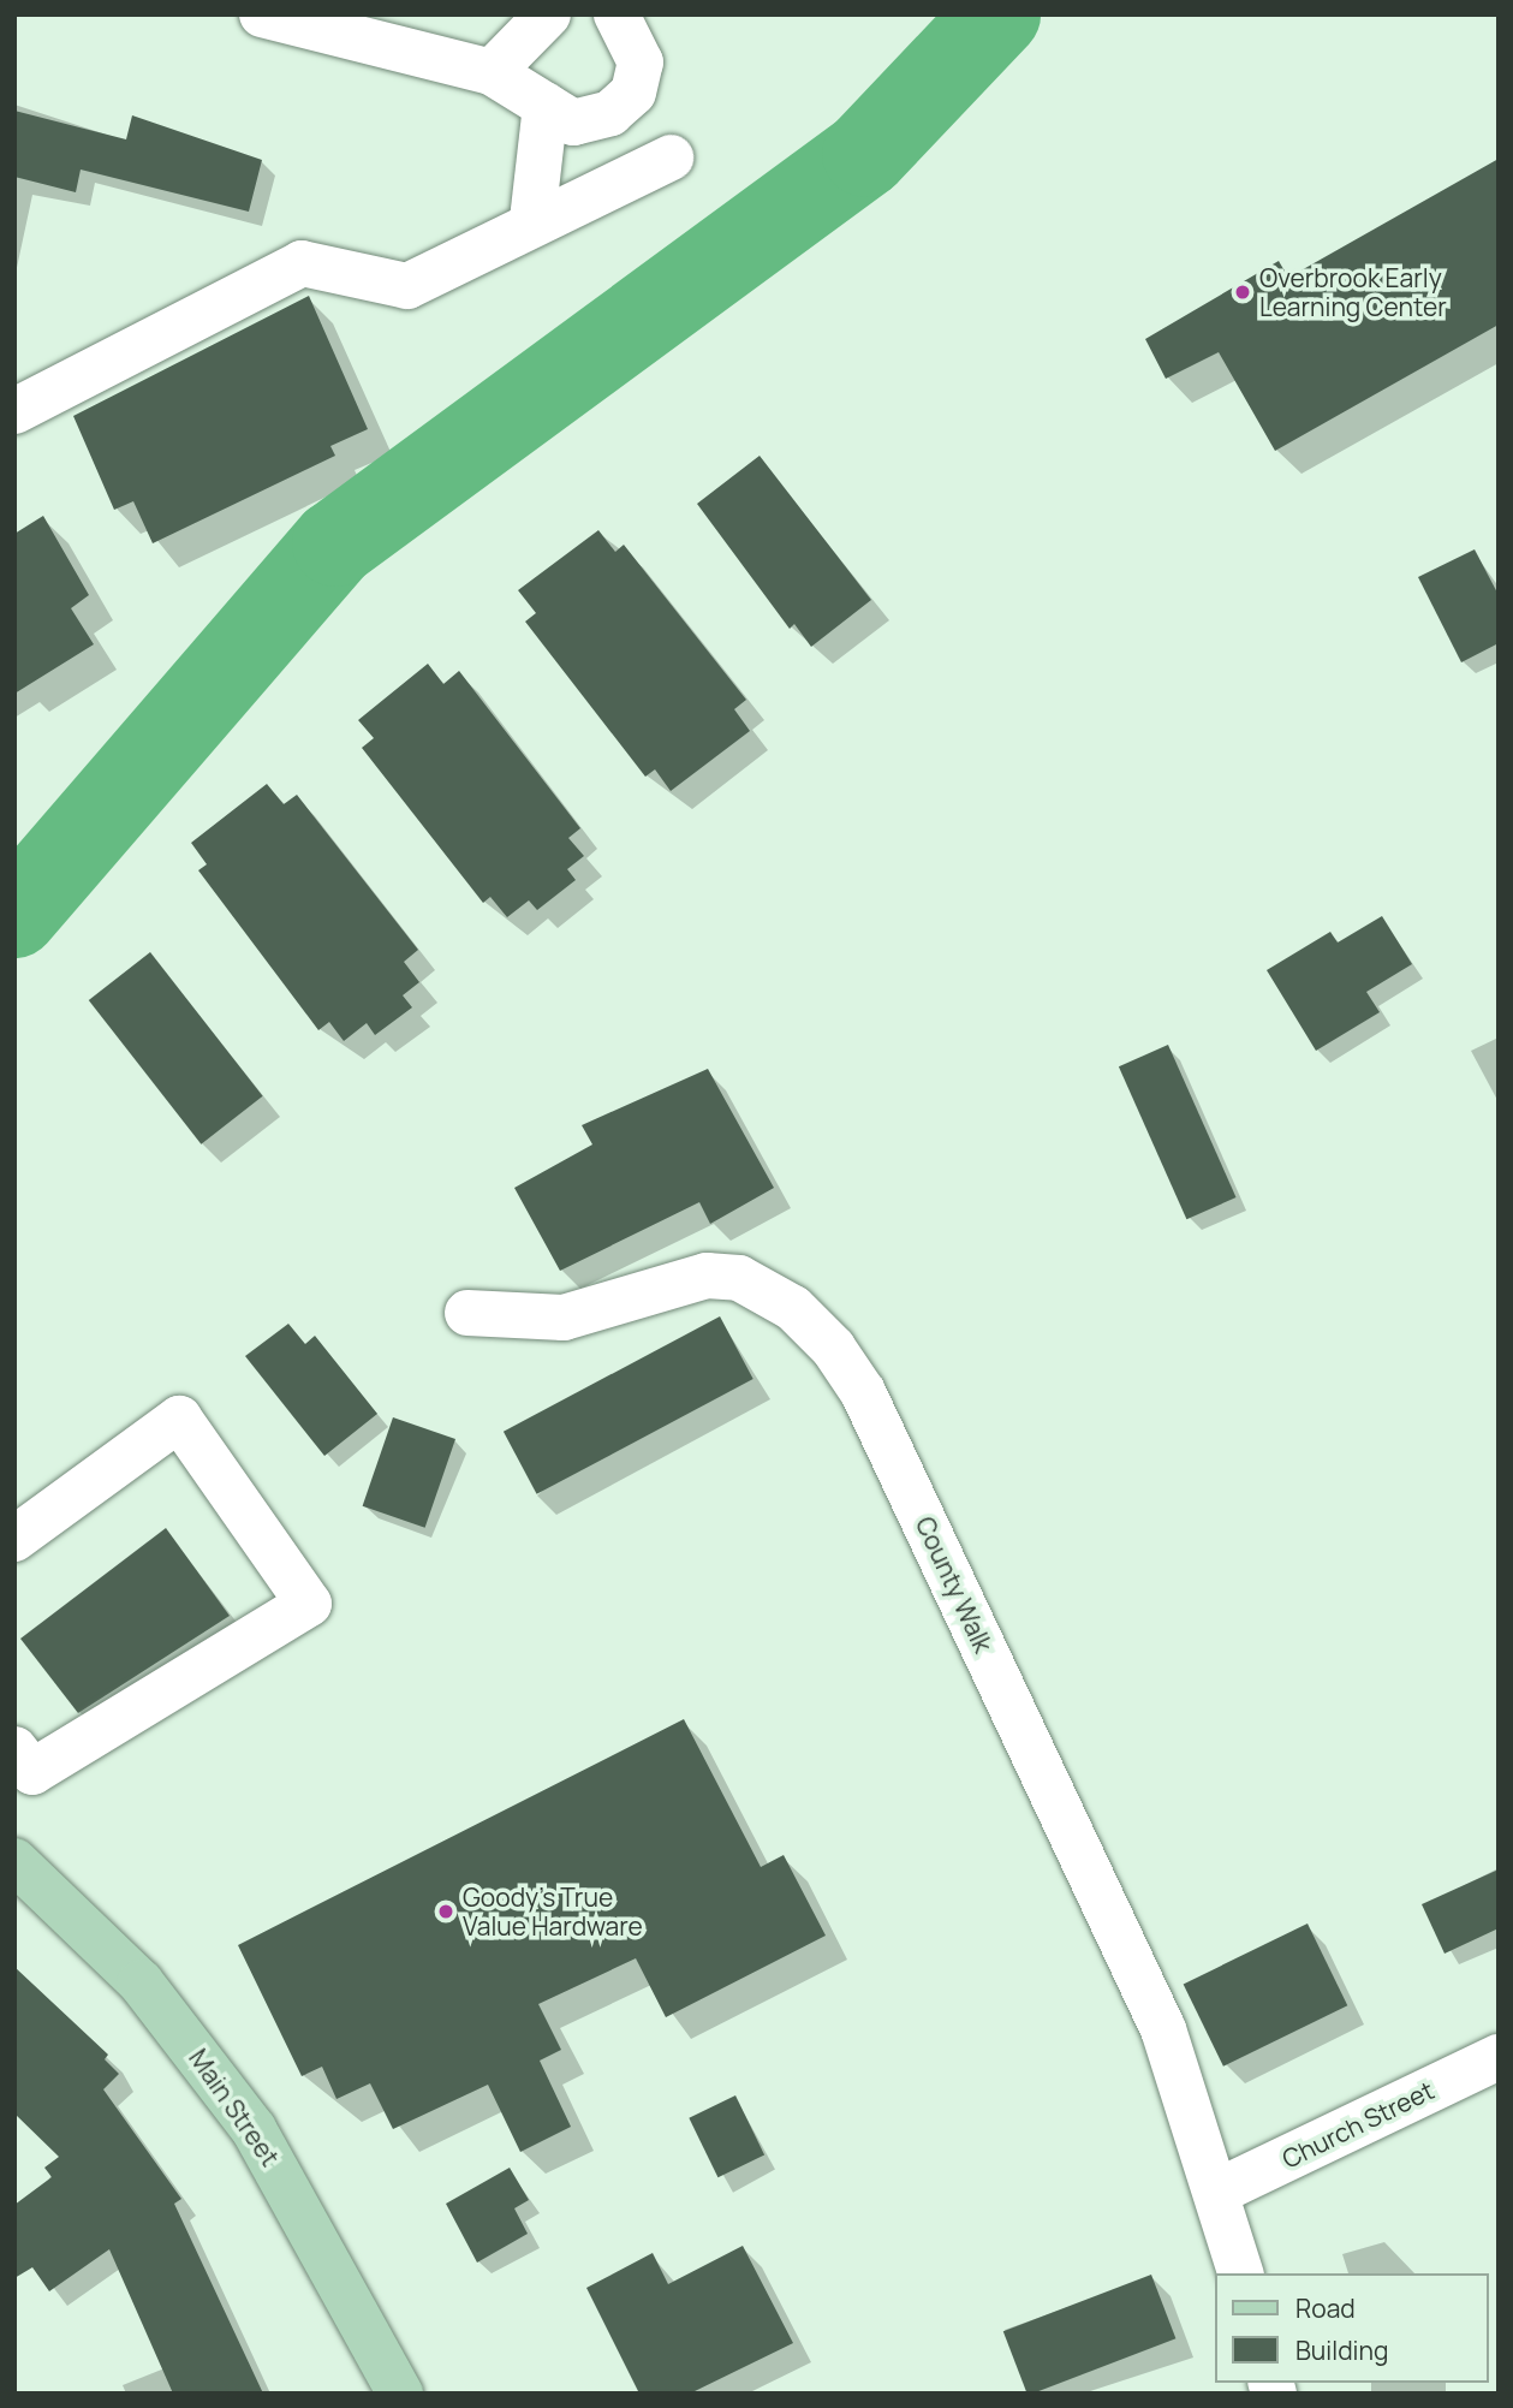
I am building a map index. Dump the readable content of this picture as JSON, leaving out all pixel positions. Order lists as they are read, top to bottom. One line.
{"streets":{"main road":["Main Street"],"street":["County Walk","Church Street"]},"crossings":[["County Walk","Church Street"]],"places":["Overbrook Early Learning Center","Goody's True Value Hardware"],"legend":["Road","Building"]}
